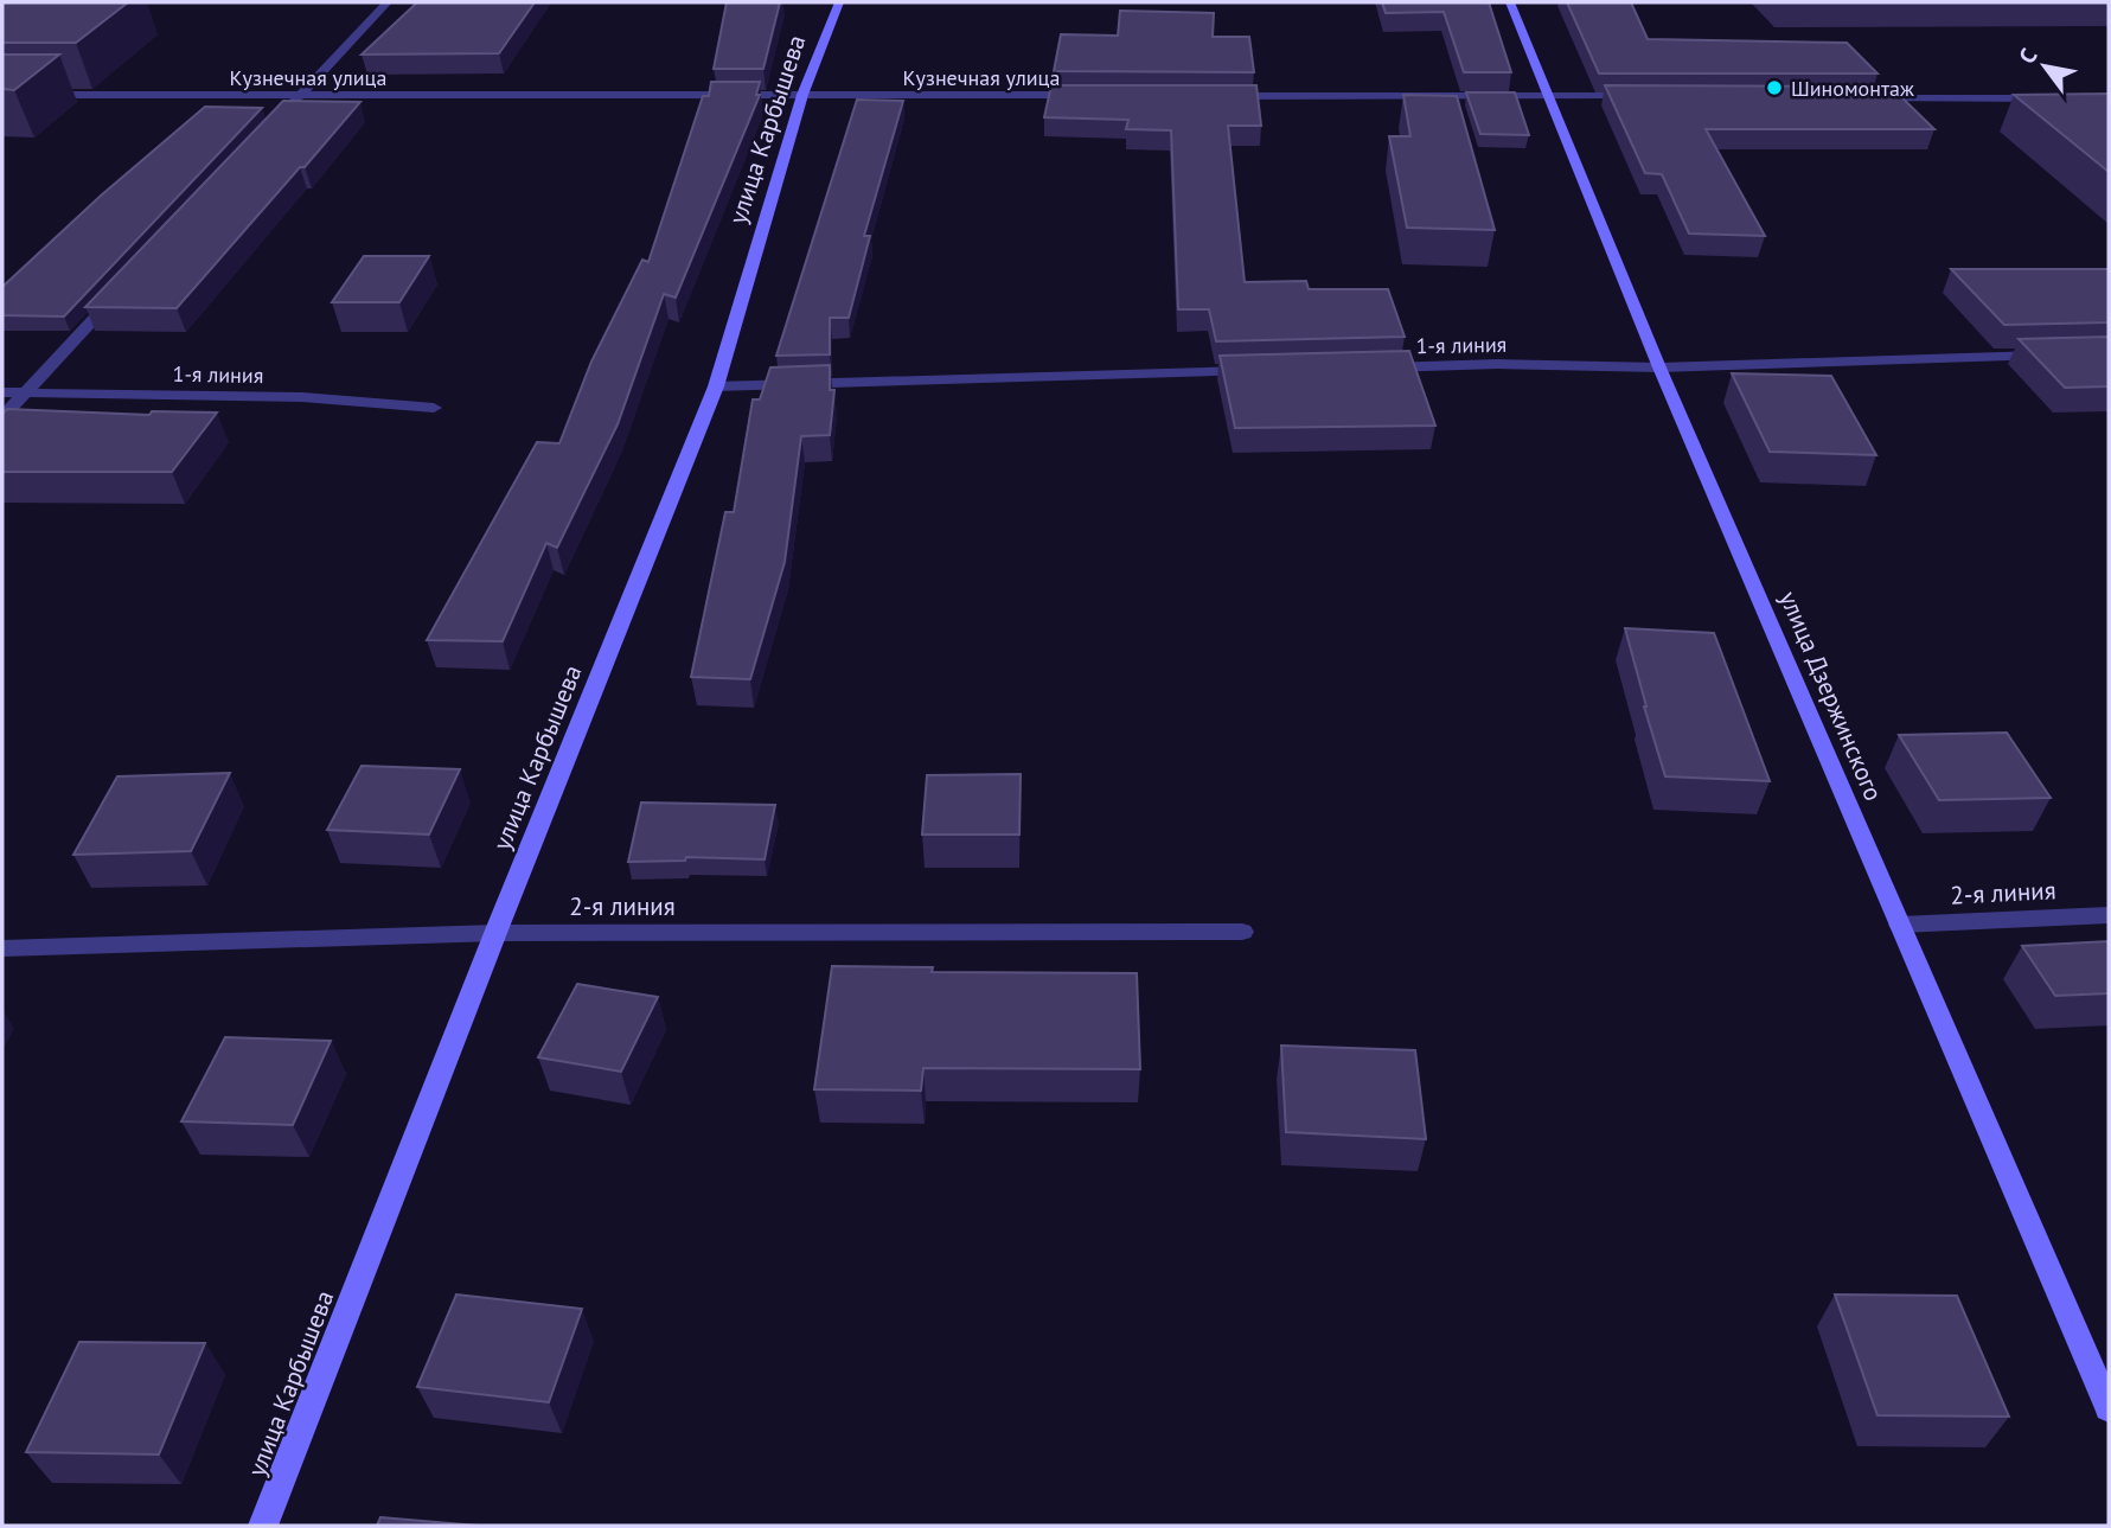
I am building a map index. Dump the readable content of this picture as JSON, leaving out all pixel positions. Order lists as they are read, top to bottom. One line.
{"streets":{"street":["Кузнечная улица","улица Карбышева","1-я линия","улица Дзержинского","2-я линия"]},"crossings":[["Кузнечная улица","улица Карбышева"],["улица Карбышева","2-я линия"],["1-я линия","улица Дзержинского"],["улица Дзержинского","2-я линия"]],"places":["Шиномонтаж"],"north":"top left"}
